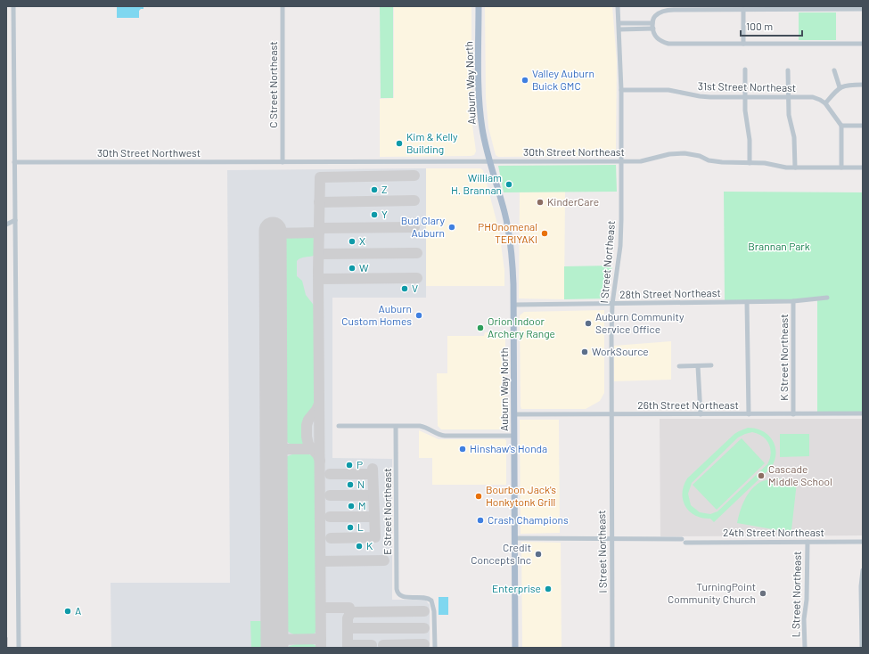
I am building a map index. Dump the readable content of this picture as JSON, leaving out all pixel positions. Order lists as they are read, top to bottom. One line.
{"streets":{"main road":["Auburn Way North"],"street":["C Street Northeast","31st Street Northeast","30th Street Northeast","30th Street Northwest","I Street Northeast","28th Street Northeast","K Street Northeast","26th Street Northeast","E Street Northeast","24th Street Northeast","L Street Northeast"]},"crossings":[["Auburn Way North","30th Street Northeast"],["Auburn Way North","28th Street Northeast"],["Auburn Way North","26th Street Northeast"],["Auburn Way North","24th Street Northeast"],["C Street Northeast","30th Street Northeast"],["C Street Northeast","30th Street Northwest"],["31st Street Northeast","I Street Northeast"],["30th Street Northeast","30th Street Northwest"],["30th Street Northeast","I Street Northeast"],["I Street Northeast","28th Street Northeast"],["I Street Northeast","26th Street Northeast"],["I Street Northeast","24th Street Northeast"],["28th Street Northeast","K Street Northeast"],["K Street Northeast","26th Street Northeast"],["24th Street Northeast","L Street Northeast"]],"parks":["Brannan Park"],"places":["Valley Auburn Buick GMC","Kim & Kelly Building","William H. Brannan","Z","KinderCare","Y","Bud Clary Auburn","PHOnomenal TERIYAKI","X","W","V","Auburn Custom Homes","Auburn Community Service Office","Orion Indoor Archery Range","WorkSource","Hinshaw's Honda","P","Cascade Middle School","N","Bourbon Jack's Honkytonk Grill","M","Crash Champions","L","K","Credit Concepts Inc","Enterprise","TurningPoint Community Church","A"],"scale_bar":"100 m"}
